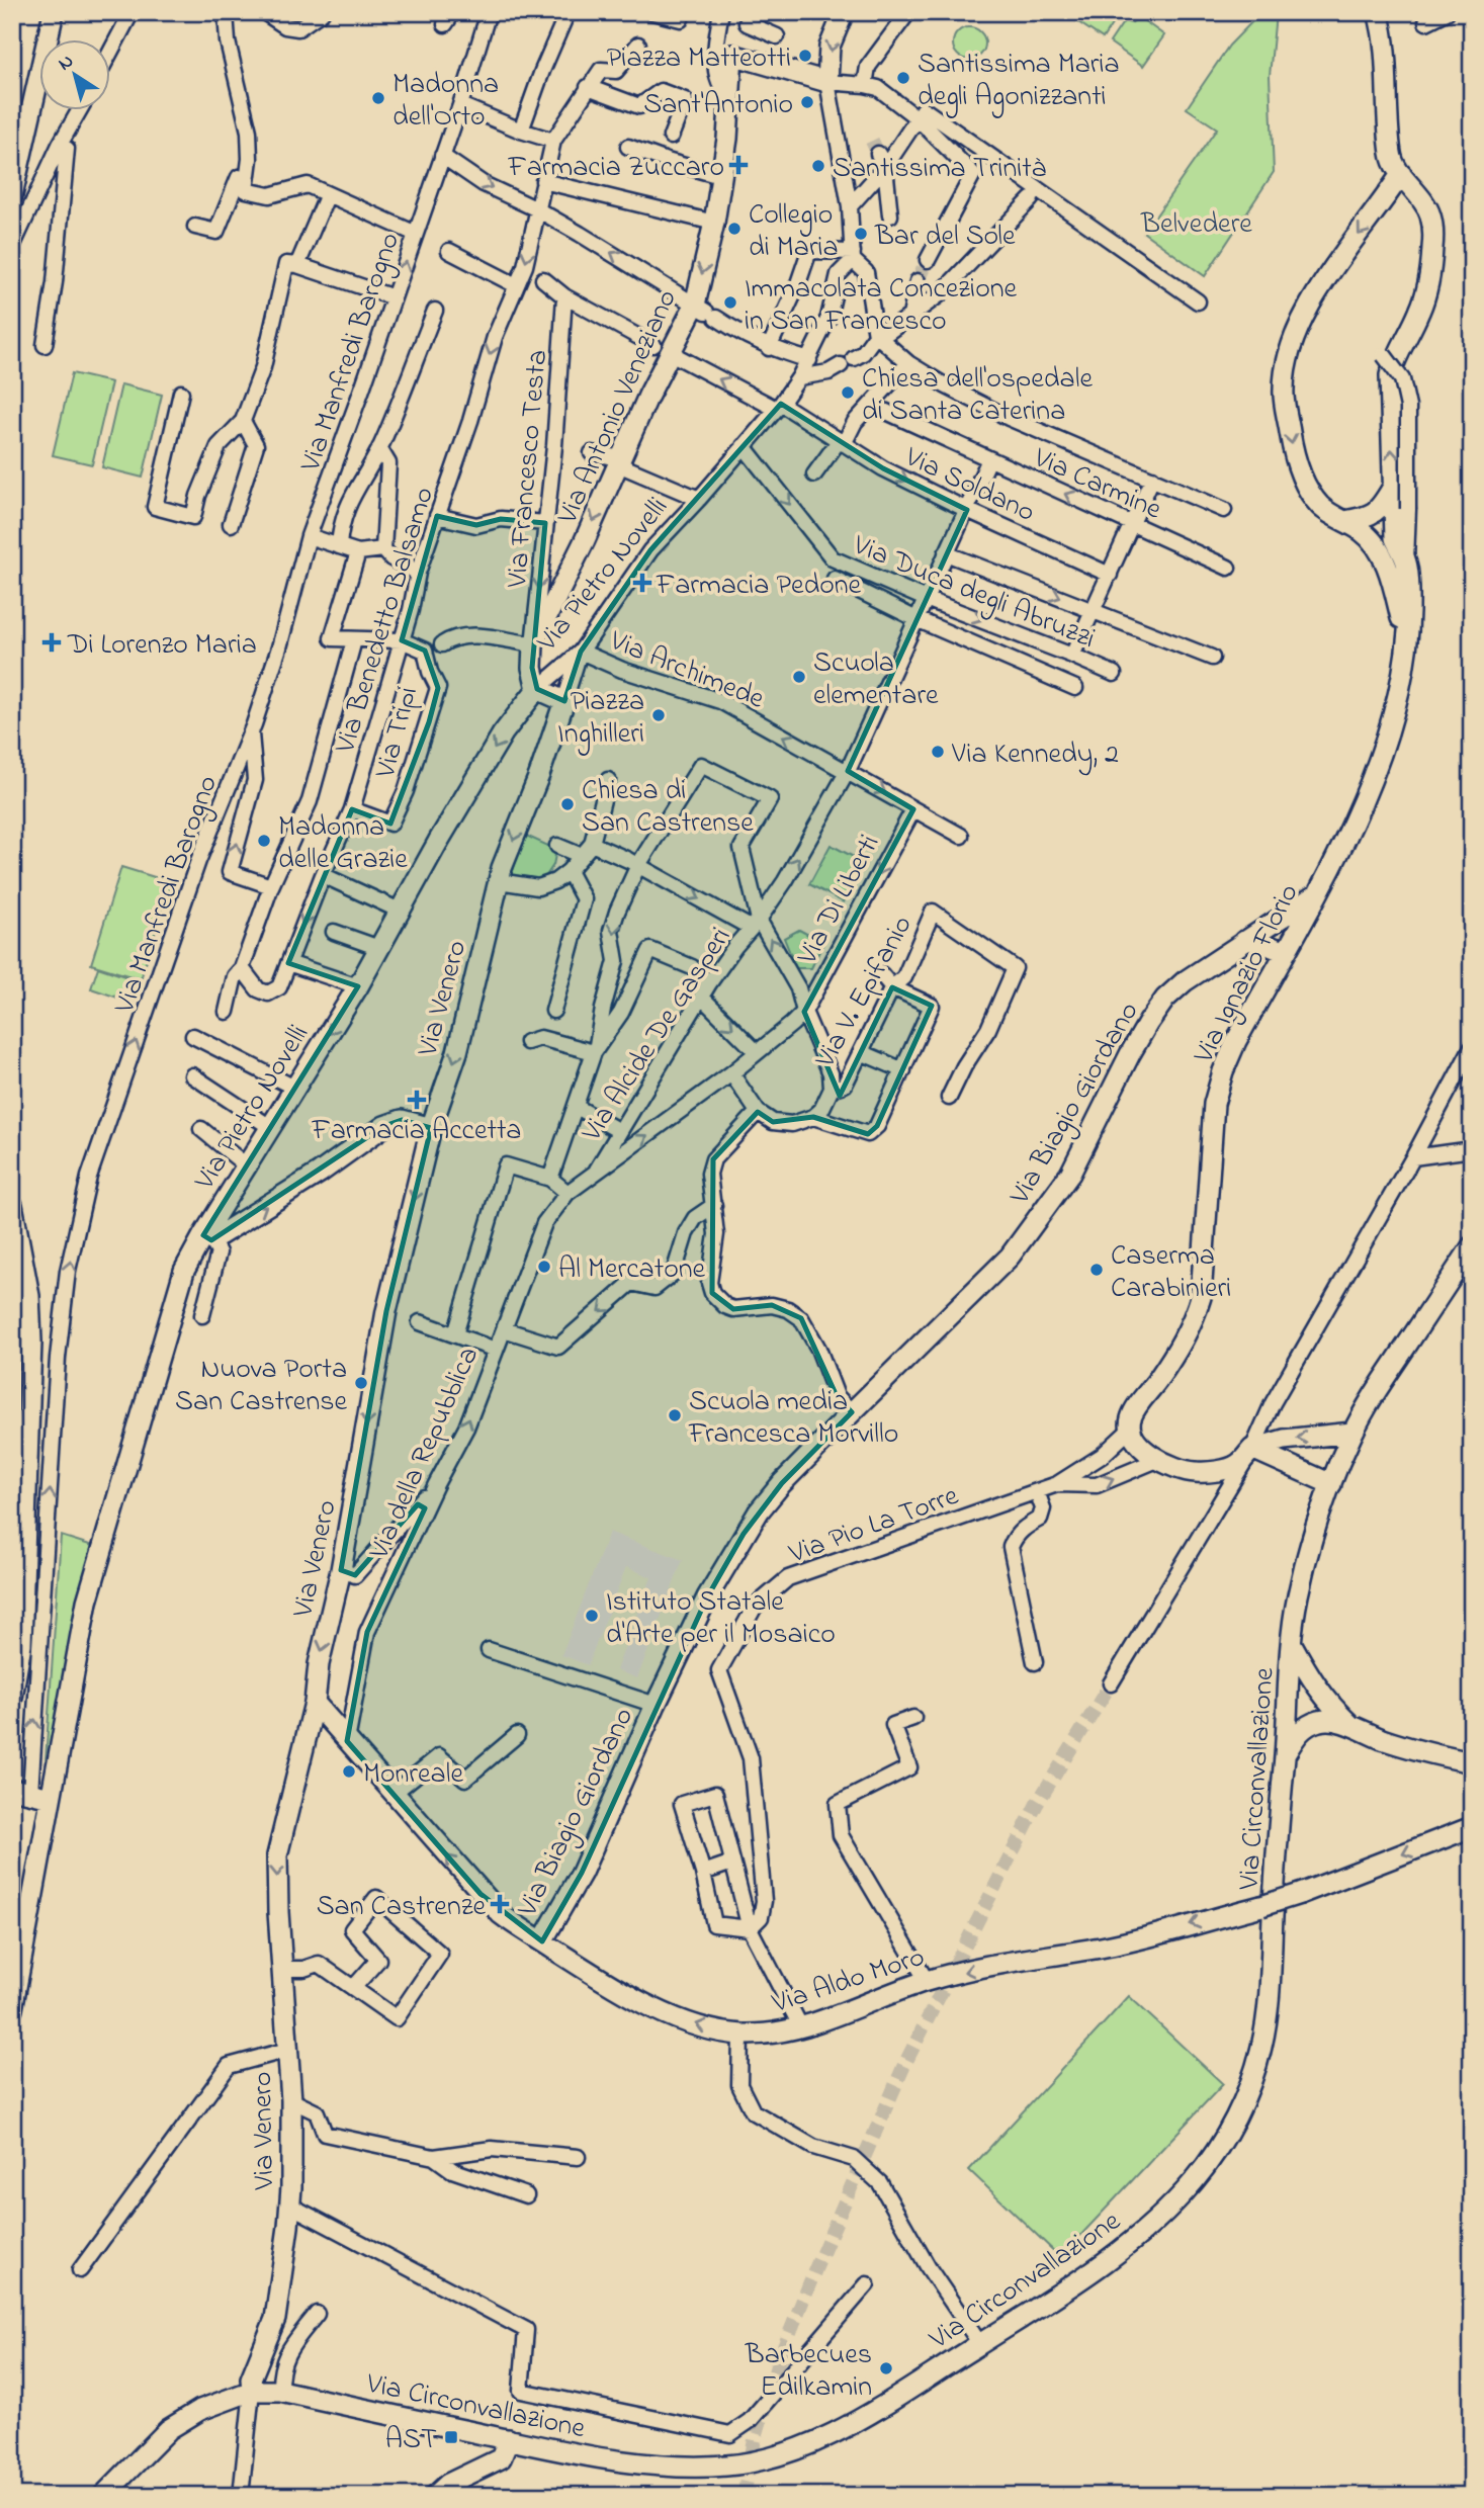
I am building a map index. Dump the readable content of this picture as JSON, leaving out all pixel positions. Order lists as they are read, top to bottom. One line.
{"streets":{"street":["Via Manfredi Barogno","Via Antonio Veneziano","Via Francesco Testa","Via Carmine","Via Soldano","Via Pietro Novelli","Via Duca degli Abruzzi","Via Benedetto Balsamo","Via Archimede","Via Tripi","Via Di Liberti","Via Ignazio Florio","Via V. Epifanio","Via Venero","Via Alcide De Gasperi","Via Biagio Giordano","Via della Repubblica","Via Pio La Torre","Via Circonvallazione","Via Aldo Moro"]},"crossings":[["Via Antonio Veneziano","Via Francesco Testa"],["Via Antonio Veneziano","Via Soldano"],["Via Francesco Testa","Via Soldano"],["Via Carmine","Via Alcide De Gasperi"],["Via Soldano","Via Pietro Novelli"],["Via Soldano","Via Alcide De Gasperi"],["Via Pietro Novelli","Via Duca degli Abruzzi"],["Via Pietro Novelli","Via Archimede"],["Via Pietro Novelli","Via Venero"],["Via Duca degli Abruzzi","Via Alcide De Gasperi"],["Via Benedetto Balsamo","Via Tripi"],["Via Archimede","Via Di Liberti"],["Via Archimede","Via Venero"],["Via Archimede","Via Alcide De Gasperi"],["Via Di Liberti","Via della Repubblica"],["Via Ignazio Florio","Via Biagio Giordano"],["Via Venero","Via Circonvallazione"],["Via Venero","Via Aldo Moro"],["Via Alcide De Gasperi","Via della Repubblica"],["Via Biagio Giordano","Via Aldo Moro"],["Via della Repubblica","Via Aldo Moro"]],"one_way":["Via Antonio Veneziano","Via Di Liberti","Via Aldo Moro"],"parks":["Belvedere"],"places":{"other":["Piazza Matteotti","Santissima Maria degli Agonizzanti","Madonna dell'Orto","Sant'Antonio","Santissima Trinità","Collegio di Maria","Bar del Sole","Immacolata Concezione in San Francesco","Chiesa dell'ospedale di Santa Caterina","Scuola elementare","Piazza Inghilleri","Via Kennedy, 2","Chiesa di San Castrense","Madonna delle Grazie","Al Mercatone","Caserma Carabinieri","Nuova Porta San Castrense","Scuola media Francesca Morvillo","Istituto Statale d'Arte per il Mosaico","Monreale","Barbecues Edilkamin"],"health":["Farmacia Zuccaro","Farmacia Pedone","Di Lorenzo Maria","Farmacia Accetta","San Castrenze"],"transit":["AST"]},"north":"top left"}
